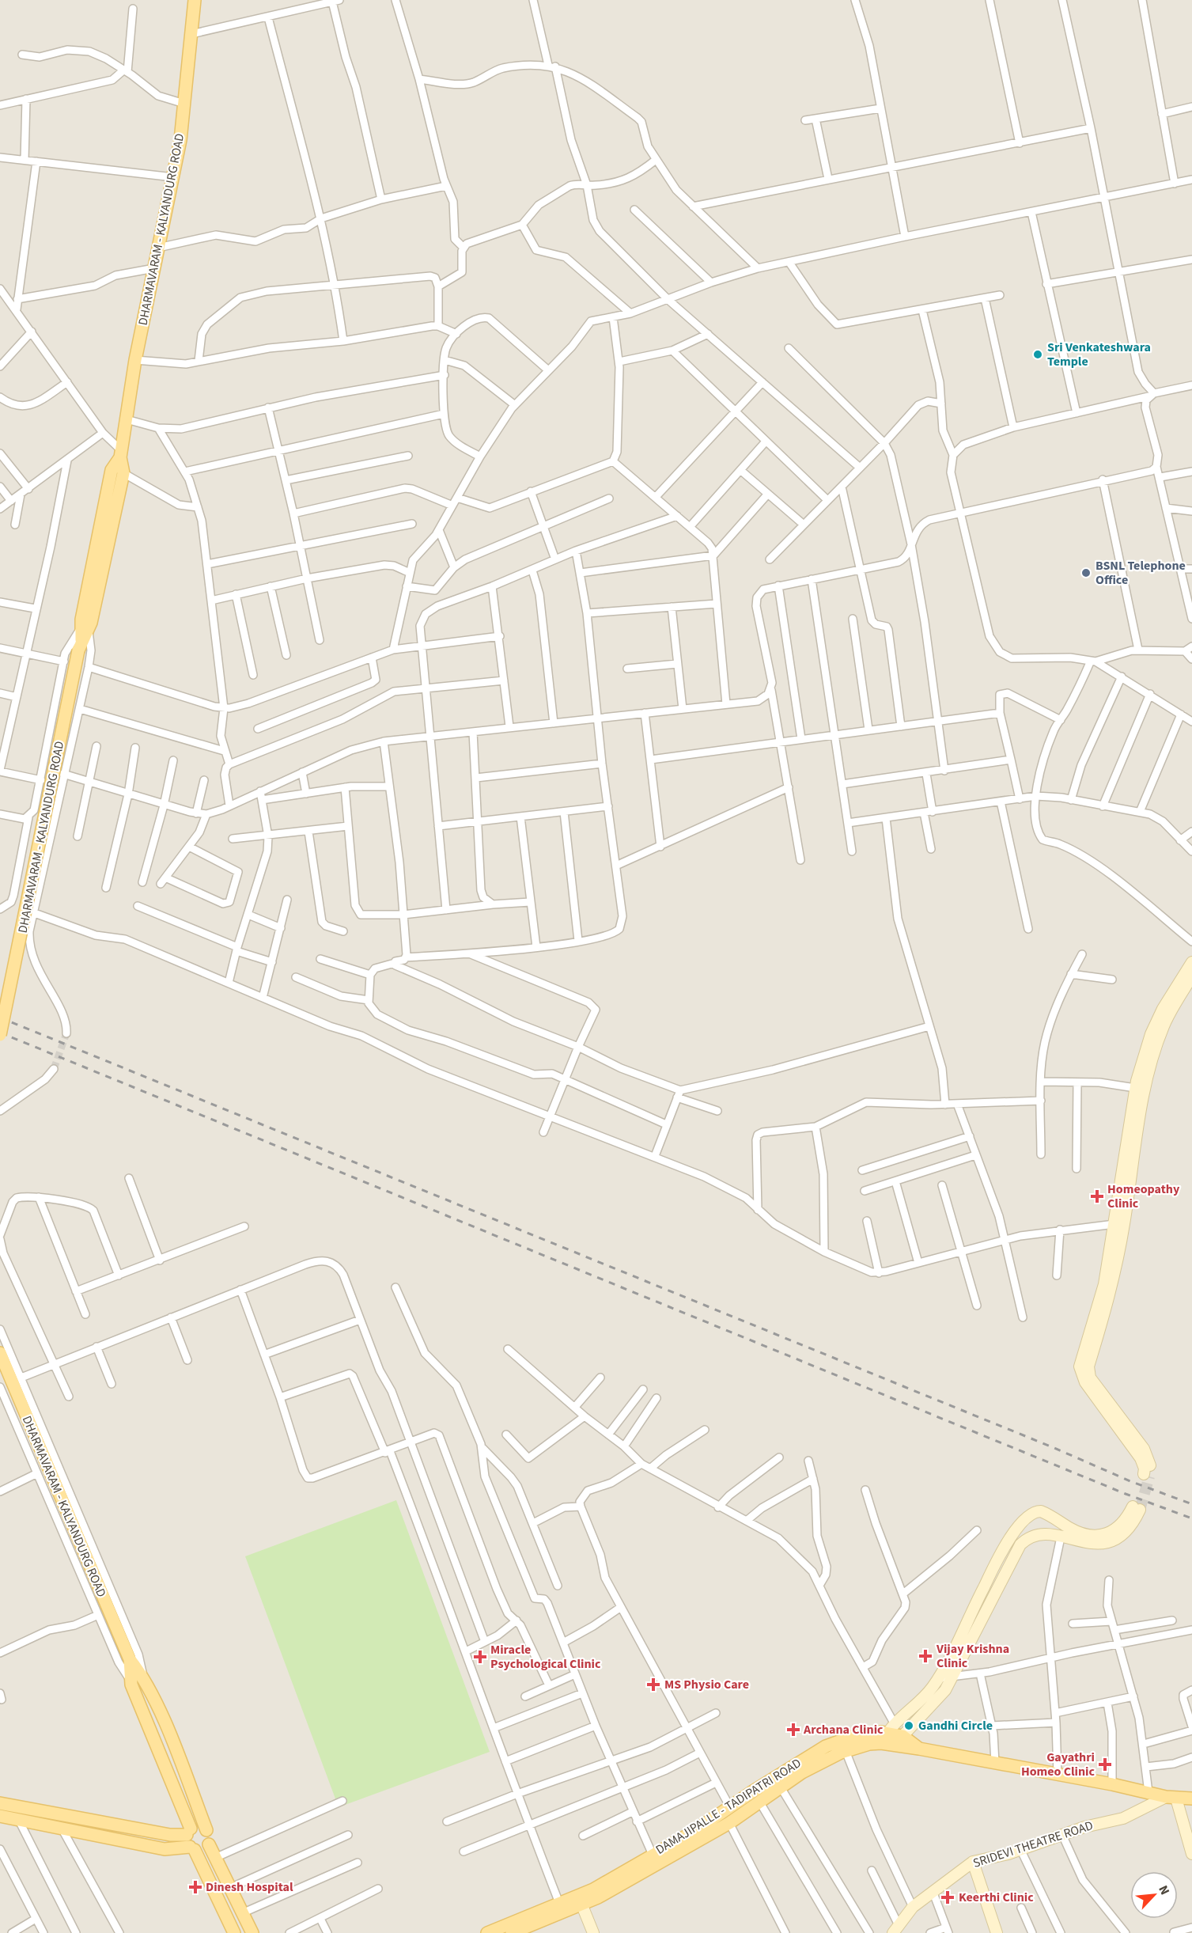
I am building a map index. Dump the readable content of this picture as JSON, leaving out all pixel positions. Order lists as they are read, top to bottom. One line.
{"streets":{"main road":["DHARMAVARAM - KALYANDURG ROAD","DAMAJIPALLE - TADIPATRI ROAD","SRIDEVI THEATRE ROAD"]},"crossings":[["DAMAJIPALLE - TADIPATRI ROAD","SRIDEVI THEATRE ROAD"]],"places":{"other":["Sri Venkateshwara Temple","BSNL Telephone Office","Gandhi Circle"],"health":["Homeopathy Clinic","Vijay Krishna Clinic","Miracle Psychological Clinic","MS Physio Care","Archana Clinic","Gayathri Homeo Clinic","Dinesh Hospital","Keerthi Clinic"]},"north":"top right"}
